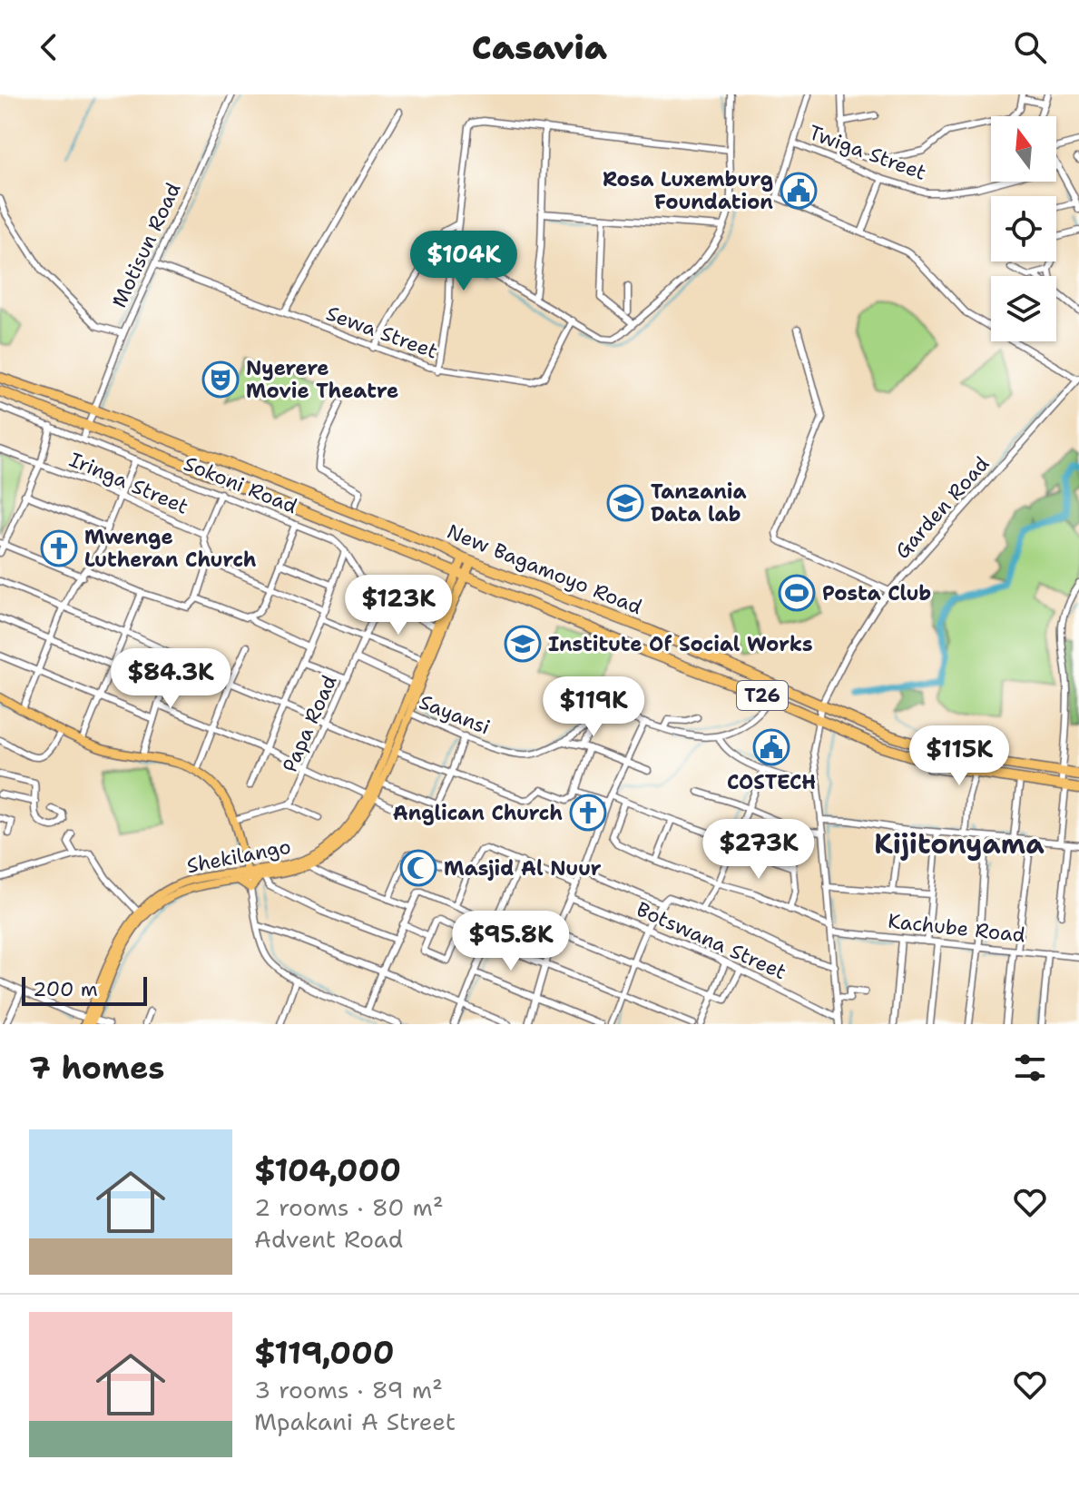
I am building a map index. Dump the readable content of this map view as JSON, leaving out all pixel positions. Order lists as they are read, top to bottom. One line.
{"streets":{"highway":["New Bagamoyo Road","T26"],"main road":["Shekilango"],"street":["Twiga Street","Motisun Road","Sewa Street","Iringa Street","Sokoni Road","Garden Road","Sayansi","Papa Road","Kachube Road","Botswana Street"]},"crossings":[["Motisun Road","Sewa Street"],["Motisun Road","Sokoni Road"],["Motisun Road","New Bagamoyo Road"],["Iringa Street","Sokoni Road"],["Sokoni Road","Papa Road"],["Sokoni Road","Shekilango"],["Garden Road","New Bagamoyo Road"],["Garden Road","Kachube Road"],["Garden Road","Botswana Street"],["New Bagamoyo Road","Shekilango"],["Sayansi","Shekilango"]],"districts":["Kijitonyama"],"places":{"public building":["Rosa Luxemburg Foundation","COSTECH"],"theatre":["Nyerere Movie Theatre"],"school or university":["Tanzania Data lab","Institute Of Social Works"],"church":["Mwenge Lutheran Church","Anglican Church"],"sports":["Posta Club"],"mosque":["Masjid Al Nuur"]},"scale_bar":"200 m","north":"top","page":{"header":"Casavia","price":["$104K","$123K","$84.3K","$119K","$115K","$273K","$95.8K"],"scale":"200 m","heading":"7 homes","list":[{"name":"$104,000","note":"2 rooms · 80 m² · Advent Road"},{"name":"$119,000","note":"3 rooms · 89 m² · Mpakani A Street"}]}}
